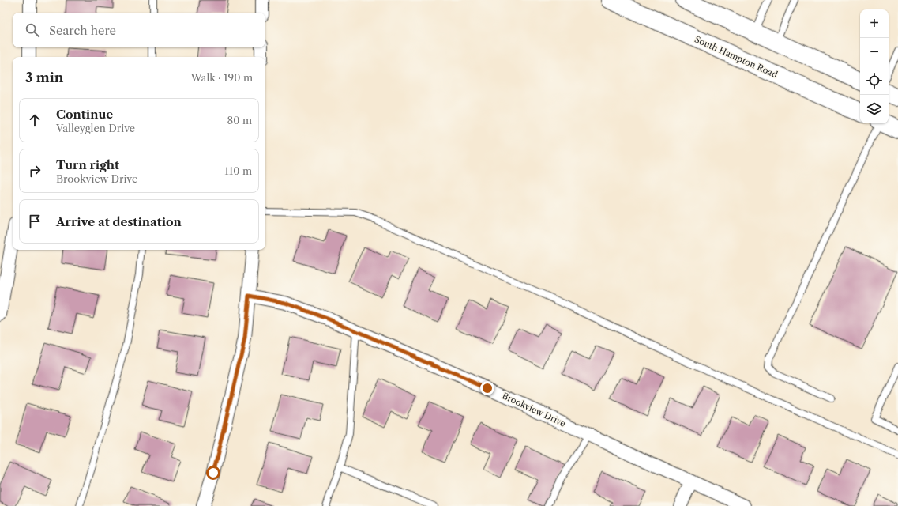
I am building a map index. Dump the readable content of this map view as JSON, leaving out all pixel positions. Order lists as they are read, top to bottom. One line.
{"streets":{"main road":["South Hampton Road"],"street":["Brookview Drive"]},"page":{"map_buttons":["+","−"],"search":"Search here","heading":["3 min","Walk · 190 m"],"list":[["Continue","Valleyglen Drive","80 m"],["Turn right","Brookview Drive","110 m"],"Arrive at destination"]}}
